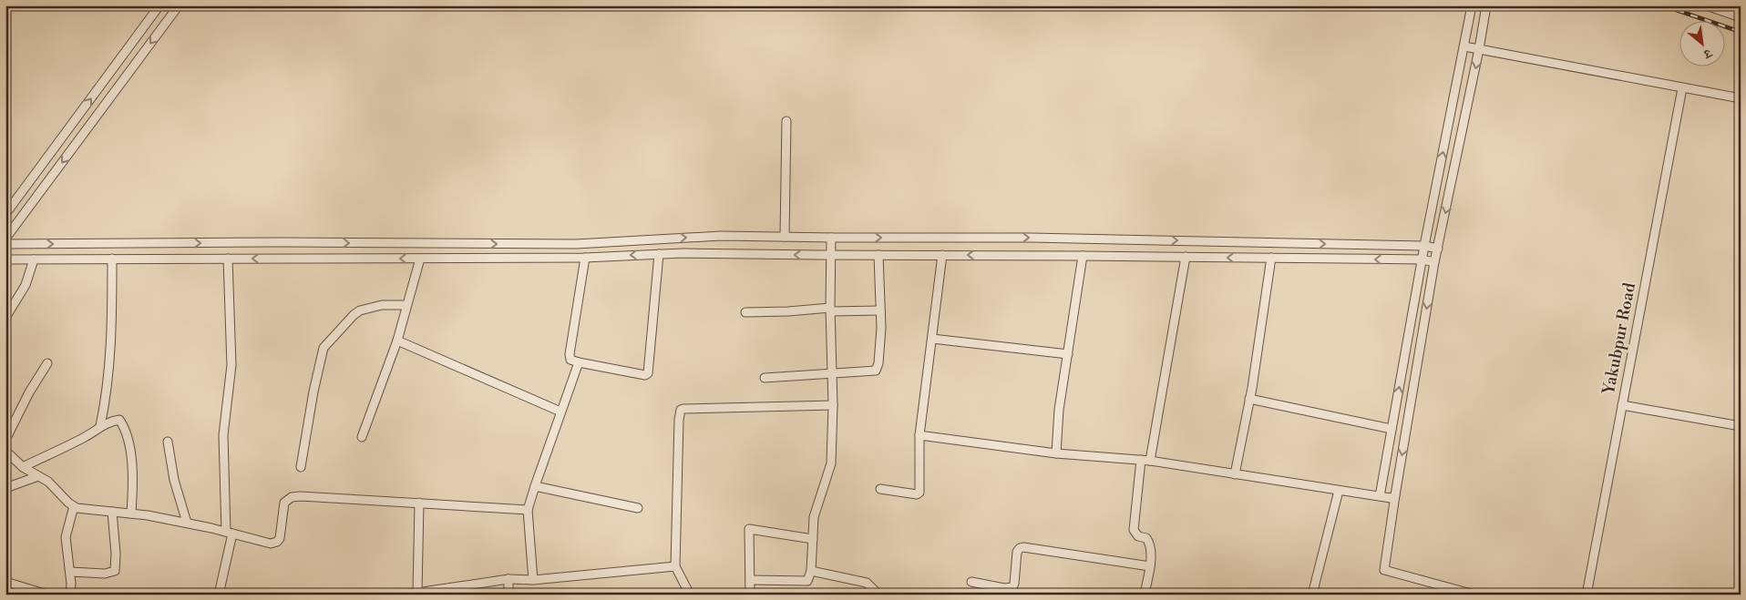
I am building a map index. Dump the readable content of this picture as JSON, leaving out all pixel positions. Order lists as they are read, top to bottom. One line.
{"streets":{"street":["Yakubpur Road"]},"north":"bottom right"}
